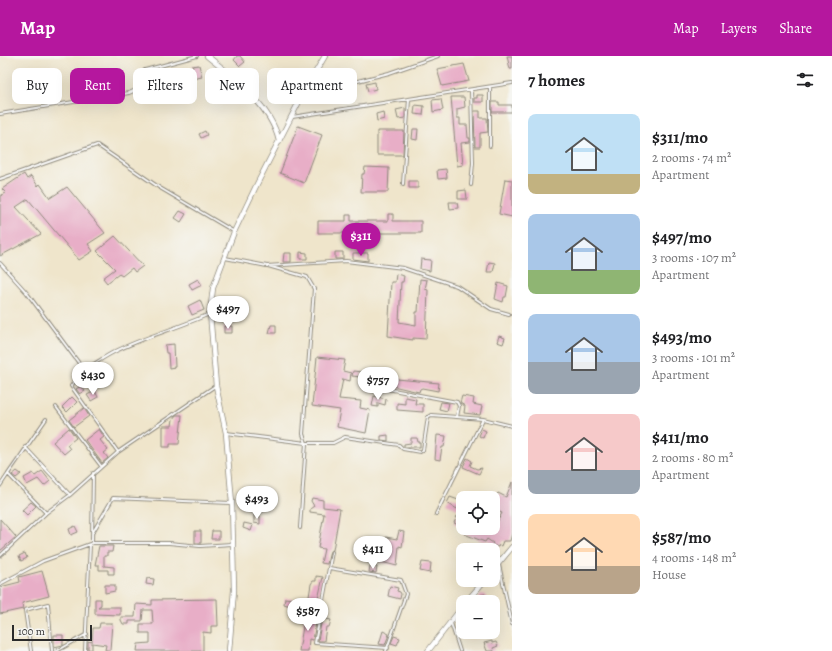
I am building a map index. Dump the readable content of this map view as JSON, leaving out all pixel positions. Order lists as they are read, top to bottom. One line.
{"scale_bar":"100 m","page":{"header":"Map","nav":["Map","Layers","Share"],"heading":"7 homes","chip":["Buy","Rent","Filters","New","Apartment"],"list":[{"name":"$311/mo","note":"2 rooms · 74 m² · Apartment"},{"name":"$497/mo","note":"3 rooms · 107 m² · Apartment"},{"name":"$493/mo","note":"3 rooms · 101 m² · Apartment"},{"name":"$411/mo","note":"2 rooms · 80 m² · Apartment"},{"name":"$587/mo","note":"4 rooms · 148 m² · House"}],"price":["$311","$497","$430","$757","$493","$411","$587"],"map_buttons":["+","−"],"scale":"100 m"}}
